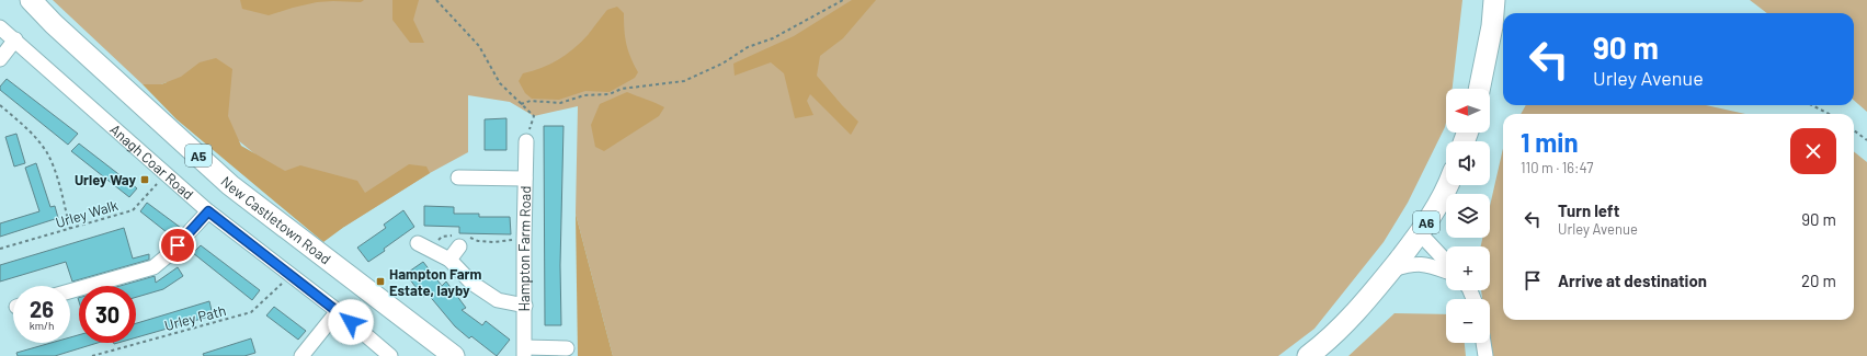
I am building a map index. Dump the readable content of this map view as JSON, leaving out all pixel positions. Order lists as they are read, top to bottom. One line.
{"streets":{"highway":["A5","New Castletown Road","A6"],"street":["Anagh Coar Road","Hampton Farm Road"],"path":["Urley Walk","Urley Path"]},"crossings":[["Anagh Coar Road","Urley Walk"],["Anagh Coar Road","Urley Path"]],"places":{"transit":["Urley Way","Hampton Farm Estate, layby"]},"north":"left","page":{"turn":["90 m","Urley Avenue"],"map_buttons":["+","−"],"heading":["1 min","110 m · 16:47"],"list":[{"name":"Turn left","note":"Urley Avenue","value":"90 m"},{"name":"Arrive at destination","value":"20 m"}],"speed":"26 km/h","limit":"30"}}
